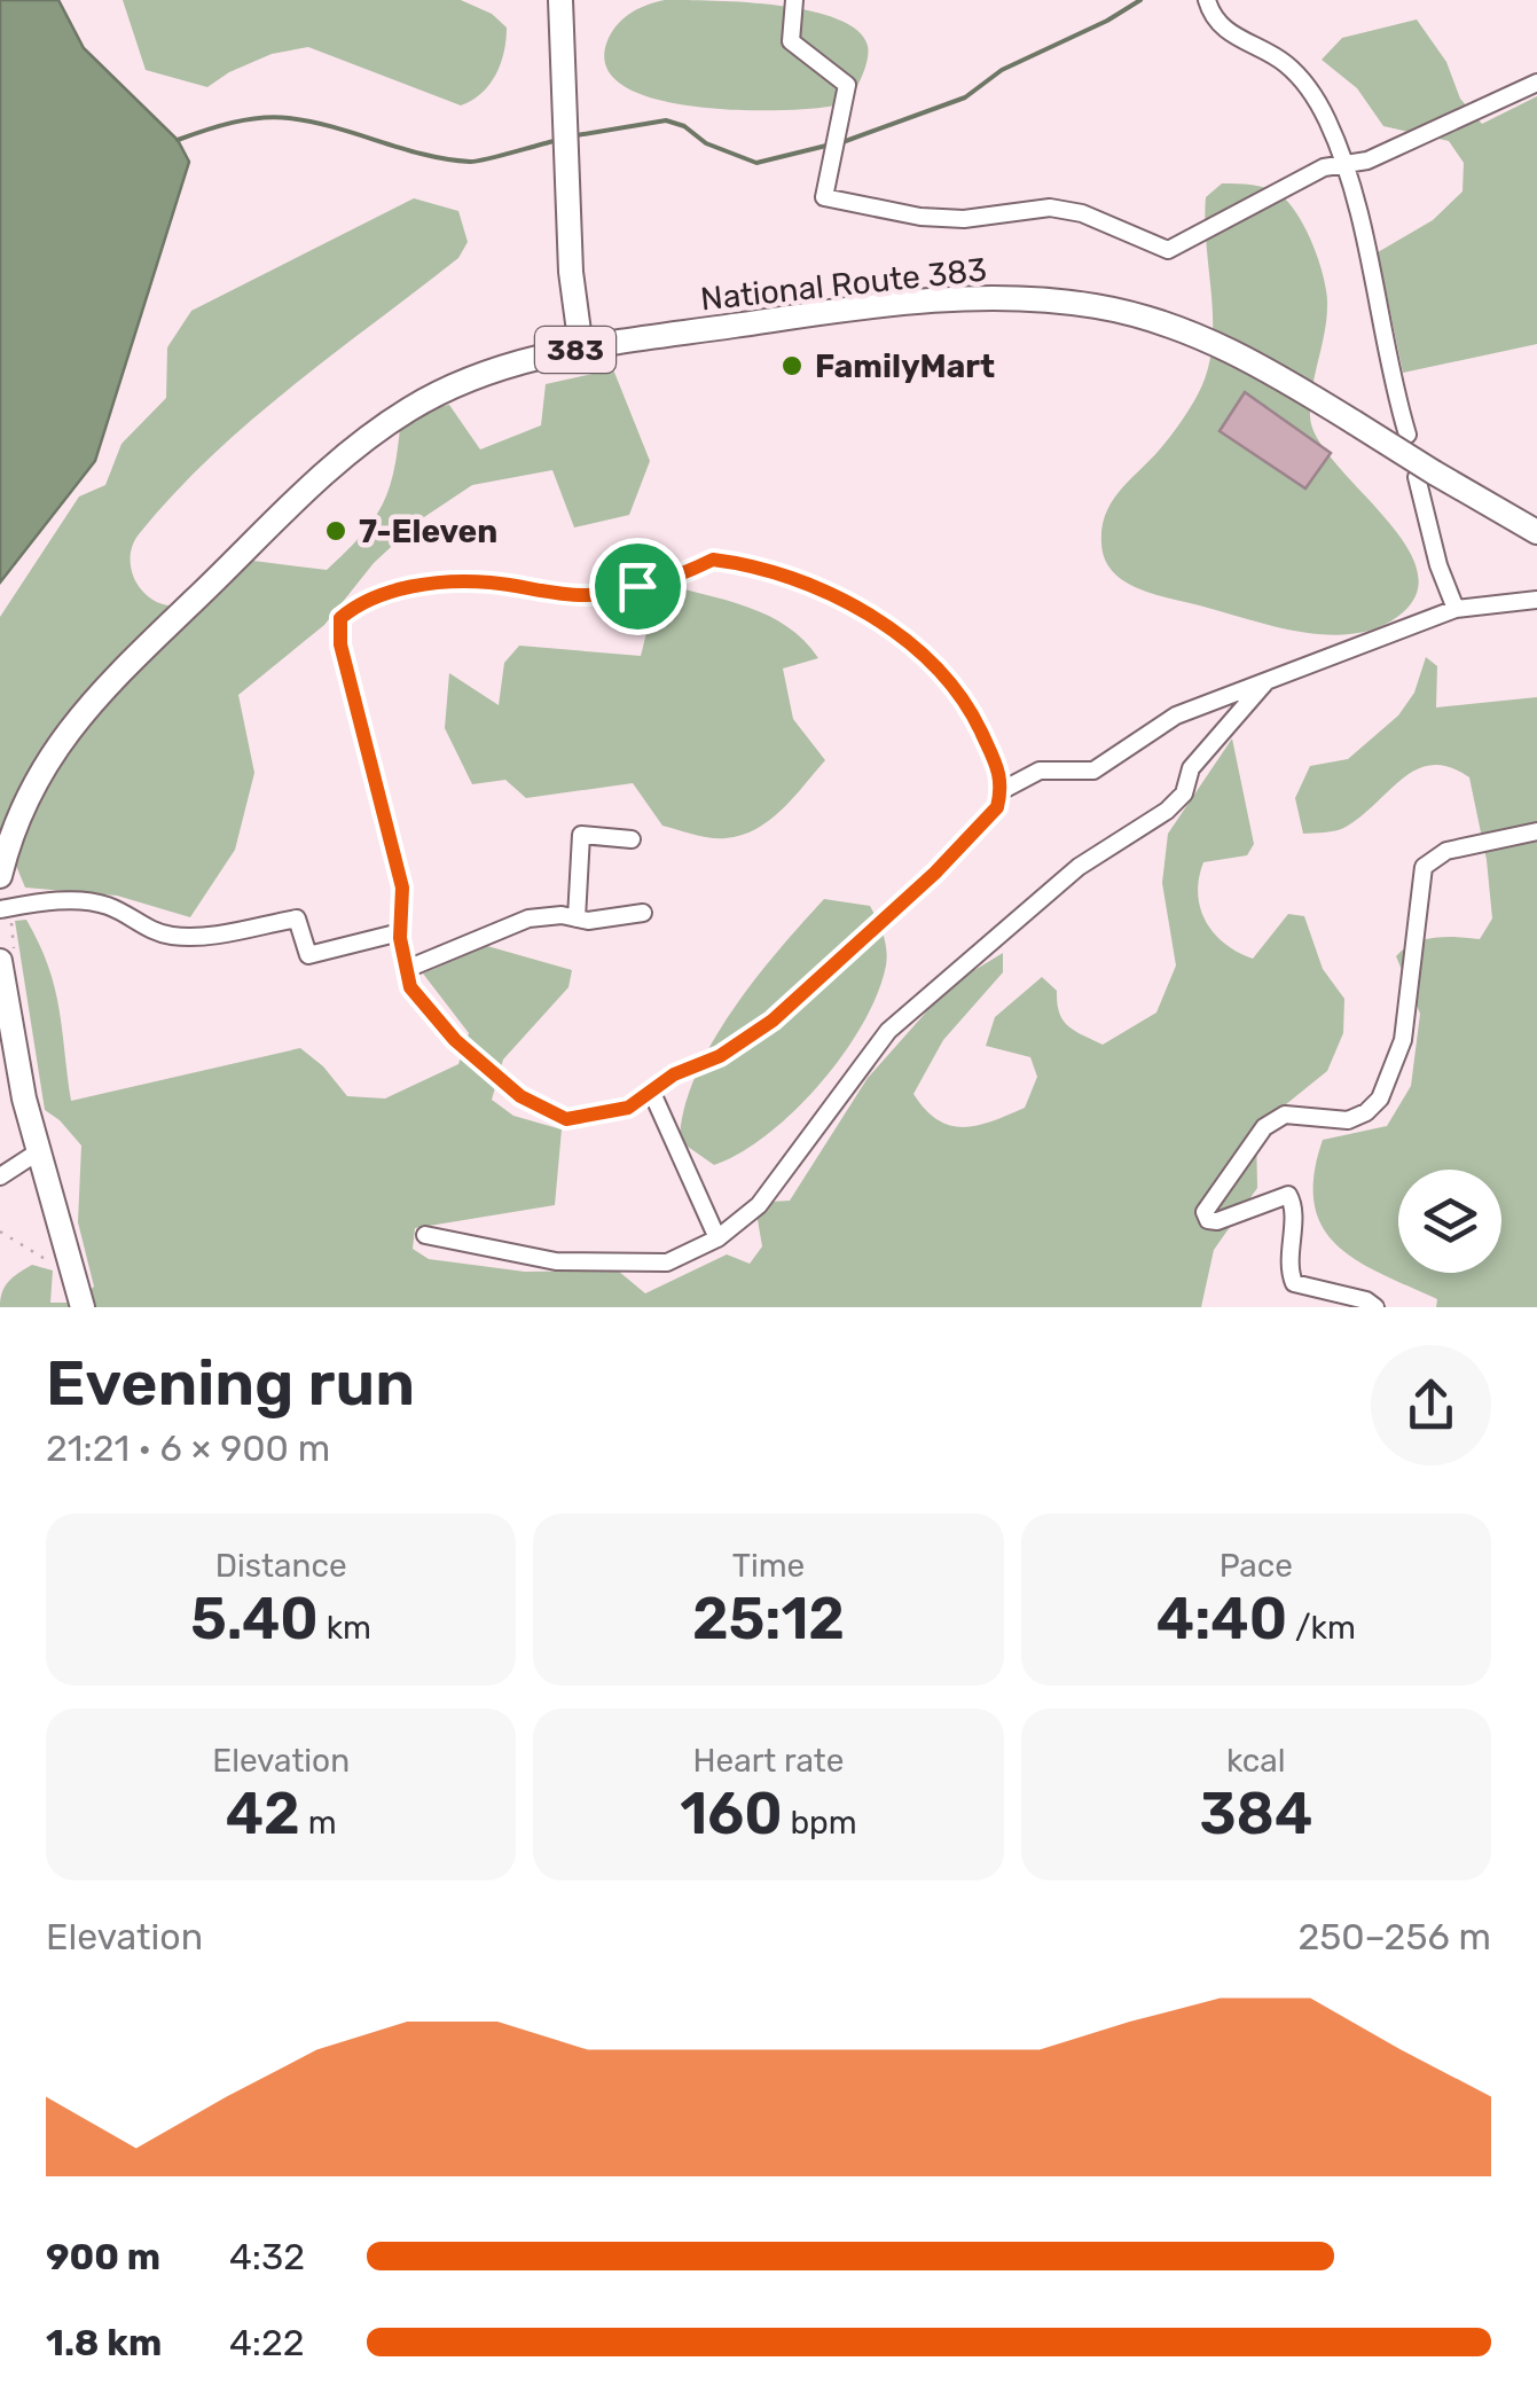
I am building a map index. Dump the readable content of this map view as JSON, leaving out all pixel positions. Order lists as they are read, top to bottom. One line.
{"streets":{"highway":["National Route 383","383"]},"crossings":[["National Route 383","383"]],"places":["FamilyMart","7-Eleven"],"page":{"heading":["Evening run","21:21 · 6 × 900 m"],"stats":[["Distance","5.40 km"],["Time","25:12"],["Pace","4:40 /km"],["Elevation","42 m"],["Heart rate","160 bpm"],["kcal","384"]],"chart":["Elevation","250–256 m"],"list":[{"name":"900 m","note":"4:32"},{"name":"1.8 km","note":"4:22"}]}}
